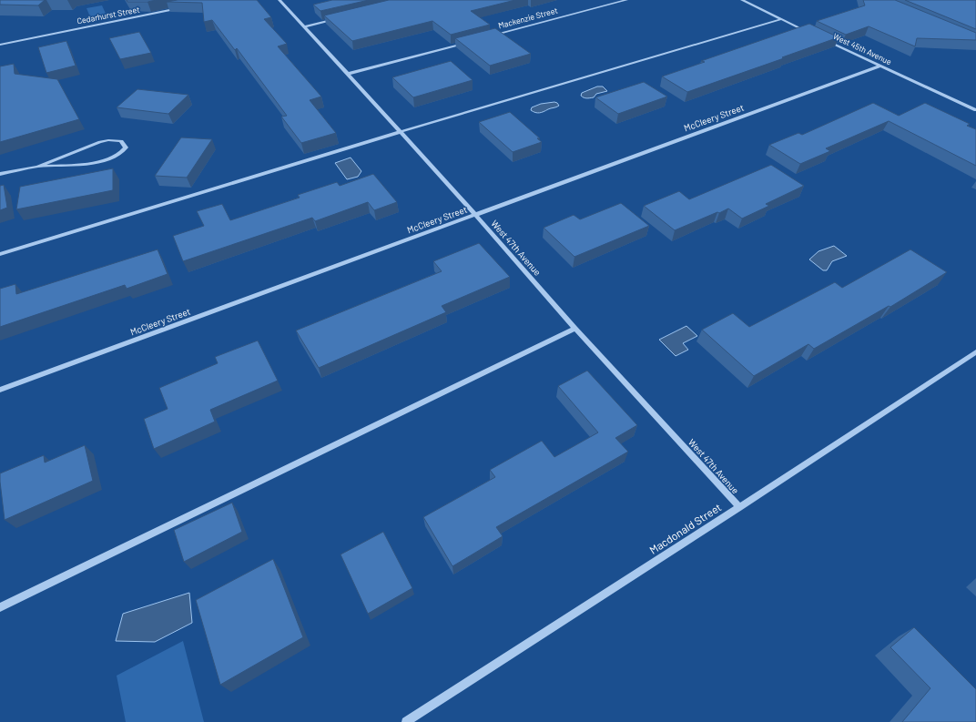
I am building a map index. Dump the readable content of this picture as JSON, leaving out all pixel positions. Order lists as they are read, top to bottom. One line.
{"streets":{"street":["Cedarhurst Street","Mackenzie Street","West 45th Avenue","McCleery Street","West 47th Avenue","Macdonald Street"]},"crossings":[["West 45th Avenue","McCleery Street"],["McCleery Street","West 47th Avenue"],["West 47th Avenue","Macdonald Street"]]}
